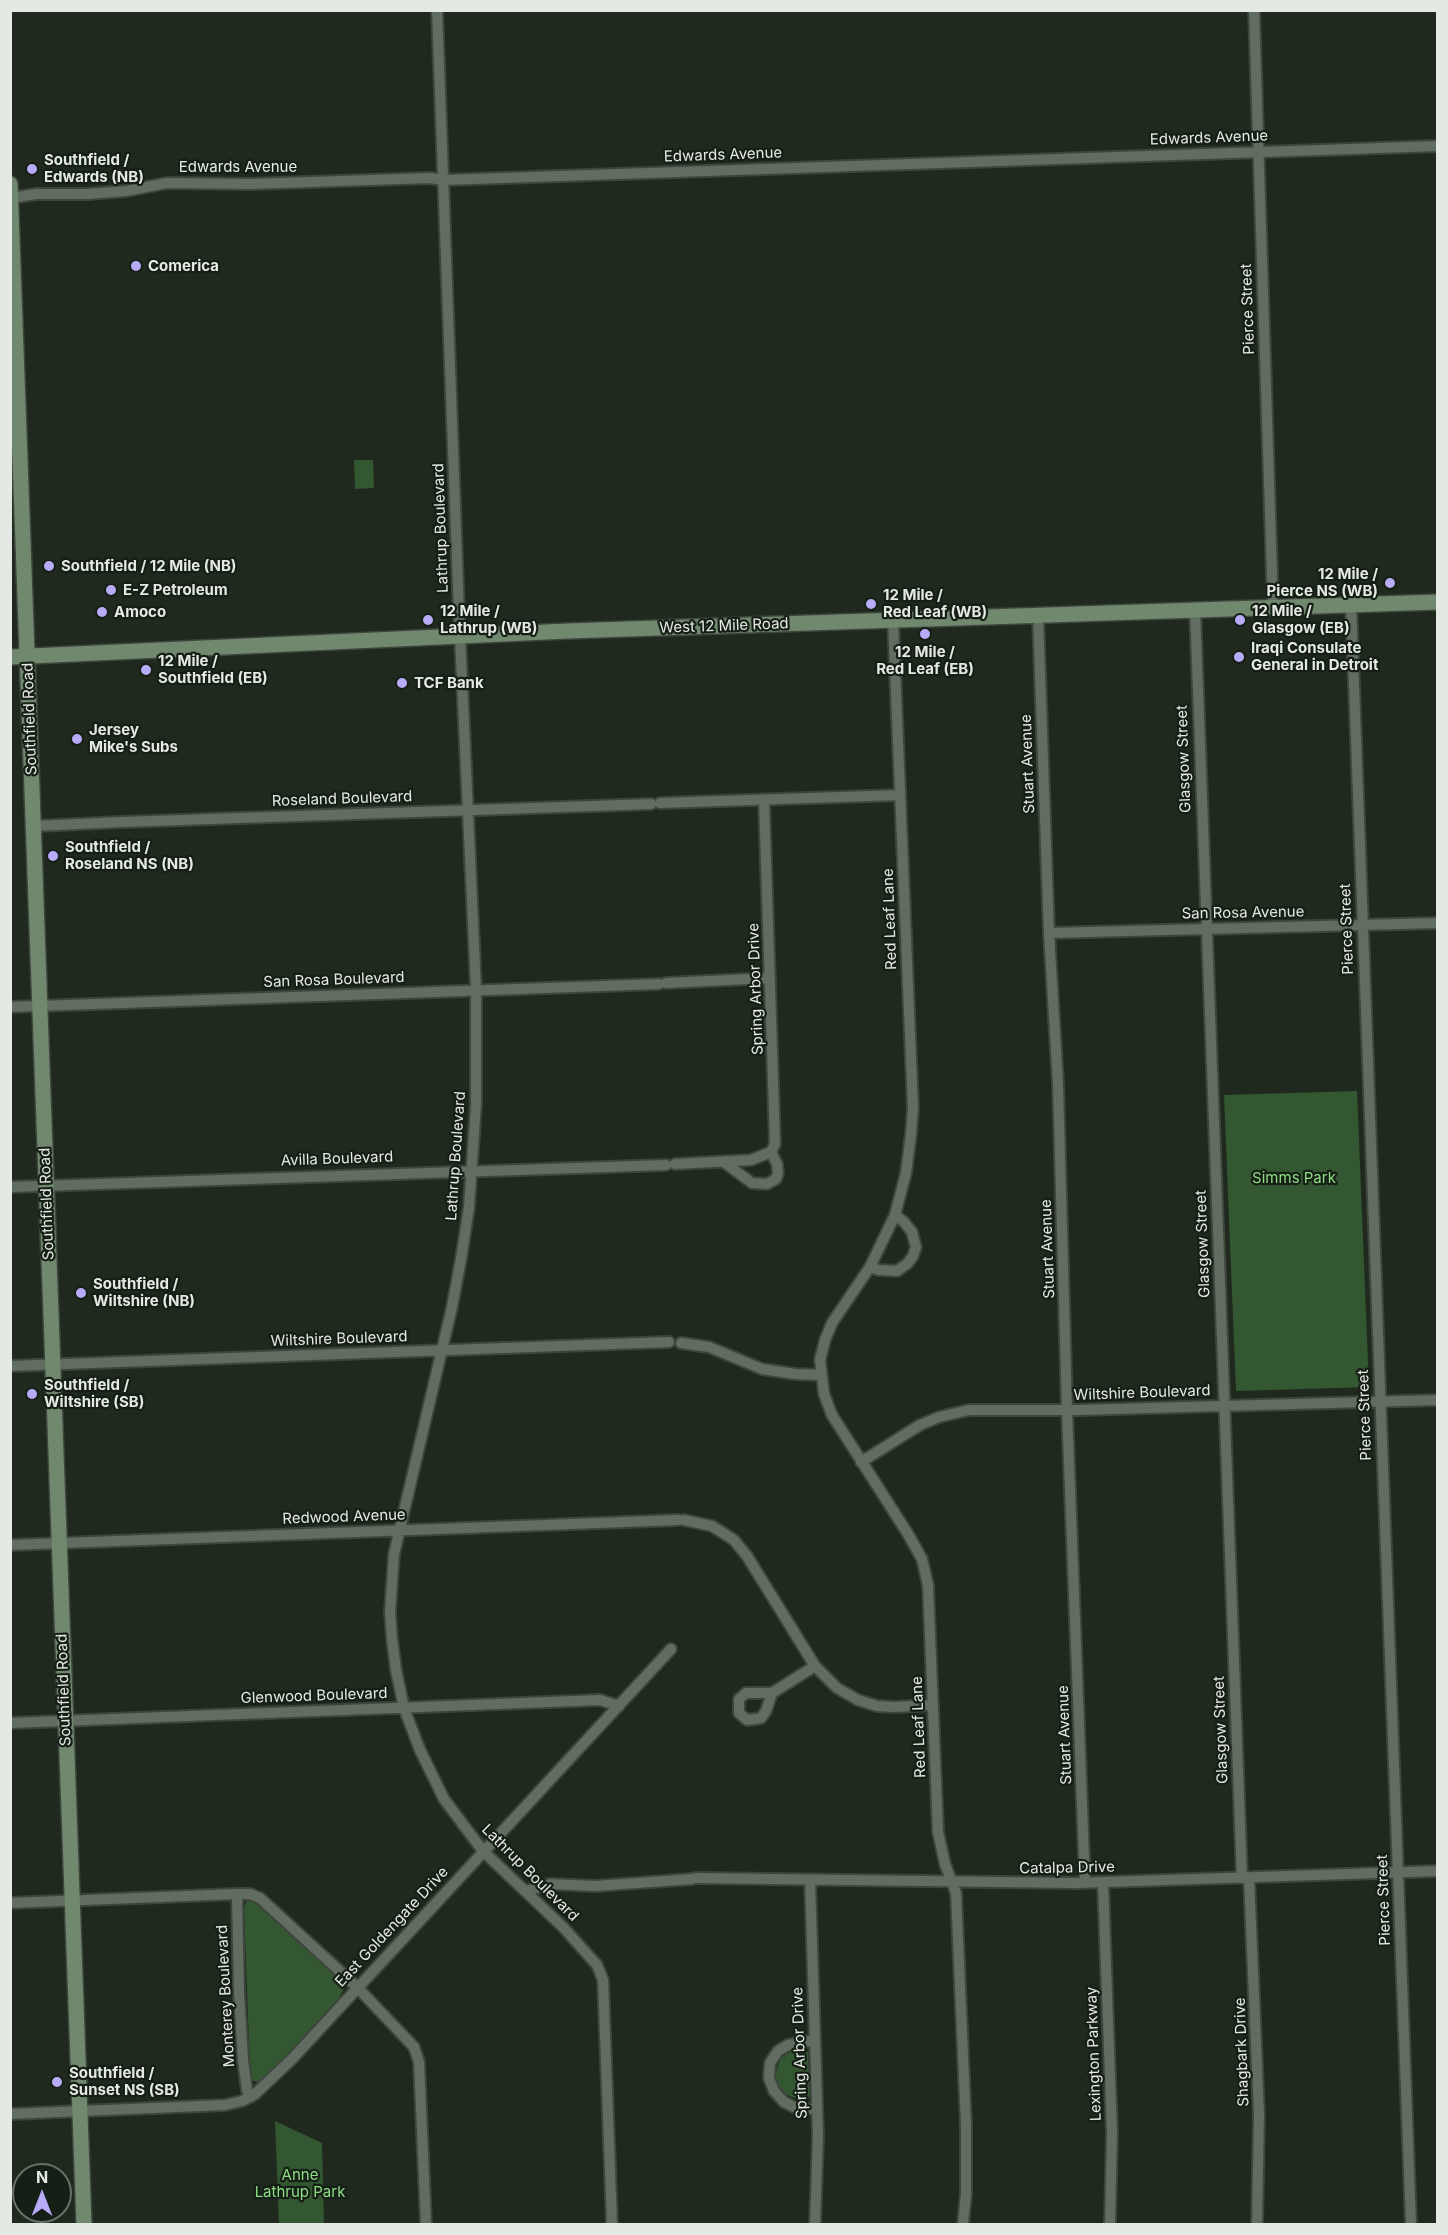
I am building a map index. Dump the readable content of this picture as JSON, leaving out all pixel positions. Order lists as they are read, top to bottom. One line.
{"streets":{"main road":["West 12 Mile Road","Southfield Road"],"street":["Edwards Avenue","Pierce Street","Lathrup Boulevard","Glasgow Street","Stuart Avenue","Roseland Boulevard","San Rosa Avenue","Red Leaf Lane","San Rosa Boulevard","Spring Arbor Drive","Avilla Boulevard","Wiltshire Boulevard","Redwood Avenue","Glenwood Boulevard","Catalpa Drive","East Goldengate Drive","Monterey Boulevard","Shagbark Drive","Lexington Parkway"]},"crossings":[["Edwards Avenue","Pierce Street"],["Edwards Avenue","Lathrup Boulevard"],["Edwards Avenue","Southfield Road"],["Pierce Street","West 12 Mile Road"],["Pierce Street","San Rosa Avenue"],["Pierce Street","Wiltshire Boulevard"],["Pierce Street","Catalpa Drive"],["Lathrup Boulevard","West 12 Mile Road"],["Lathrup Boulevard","Roseland Boulevard"],["Lathrup Boulevard","San Rosa Boulevard"],["Lathrup Boulevard","Avilla Boulevard"],["Lathrup Boulevard","Wiltshire Boulevard"],["Lathrup Boulevard","Redwood Avenue"],["Lathrup Boulevard","Glenwood Boulevard"],["Lathrup Boulevard","Catalpa Drive"],["Lathrup Boulevard","East Goldengate Drive"],["West 12 Mile Road","Southfield Road"],["West 12 Mile Road","Glasgow Street"],["West 12 Mile Road","Stuart Avenue"],["West 12 Mile Road","Red Leaf Lane"],["Southfield Road","Roseland Boulevard"],["Southfield Road","San Rosa Boulevard"],["Southfield Road","Avilla Boulevard"],["Southfield Road","Wiltshire Boulevard"],["Southfield Road","Redwood Avenue"],["Southfield Road","Glenwood Boulevard"],["Southfield Road","East Goldengate Drive"],["Glasgow Street","San Rosa Avenue"],["Glasgow Street","Wiltshire Boulevard"],["Glasgow Street","Catalpa Drive"],["Glasgow Street","Shagbark Drive"],["Stuart Avenue","San Rosa Avenue"],["Stuart Avenue","Wiltshire Boulevard"],["Stuart Avenue","Catalpa Drive"],["Roseland Boulevard","Red Leaf Lane"],["Roseland Boulevard","Spring Arbor Drive"],["Red Leaf Lane","Wiltshire Boulevard"],["Red Leaf Lane","Redwood Avenue"],["Red Leaf Lane","Catalpa Drive"],["San Rosa Boulevard","Spring Arbor Drive"],["Spring Arbor Drive","Avilla Boulevard"],["Spring Arbor Drive","Catalpa Drive"],["Glenwood Boulevard","East Goldengate Drive"],["Catalpa Drive","Shagbark Drive"],["Catalpa Drive","Lexington Parkway"],["East Goldengate Drive","Monterey Boulevard"]],"parks":["Simms Park","Anne Lathrup Park"],"places":["Southfield / Edwards (NB)","Comerica","Southfield / 12 Mile (NB)","12 Mile / Pierce NS (WB)","E-Z Petroleum","12 Mile / Red Leaf (WB)","Amoco","12 Mile / Lathrup (WB)","12 Mile / Glasgow (EB)","12 Mile / Red Leaf (EB)","Iraqi Consulate General in Detroit","12 Mile / Southfield (EB)","TCF Bank","Jersey Mike's Subs","Southfield / Roseland NS (NB)","Southfield / Wiltshire (NB)","Southfield / Wiltshire (SB)","Southfield / Sunset NS (SB)"],"north":"top"}
